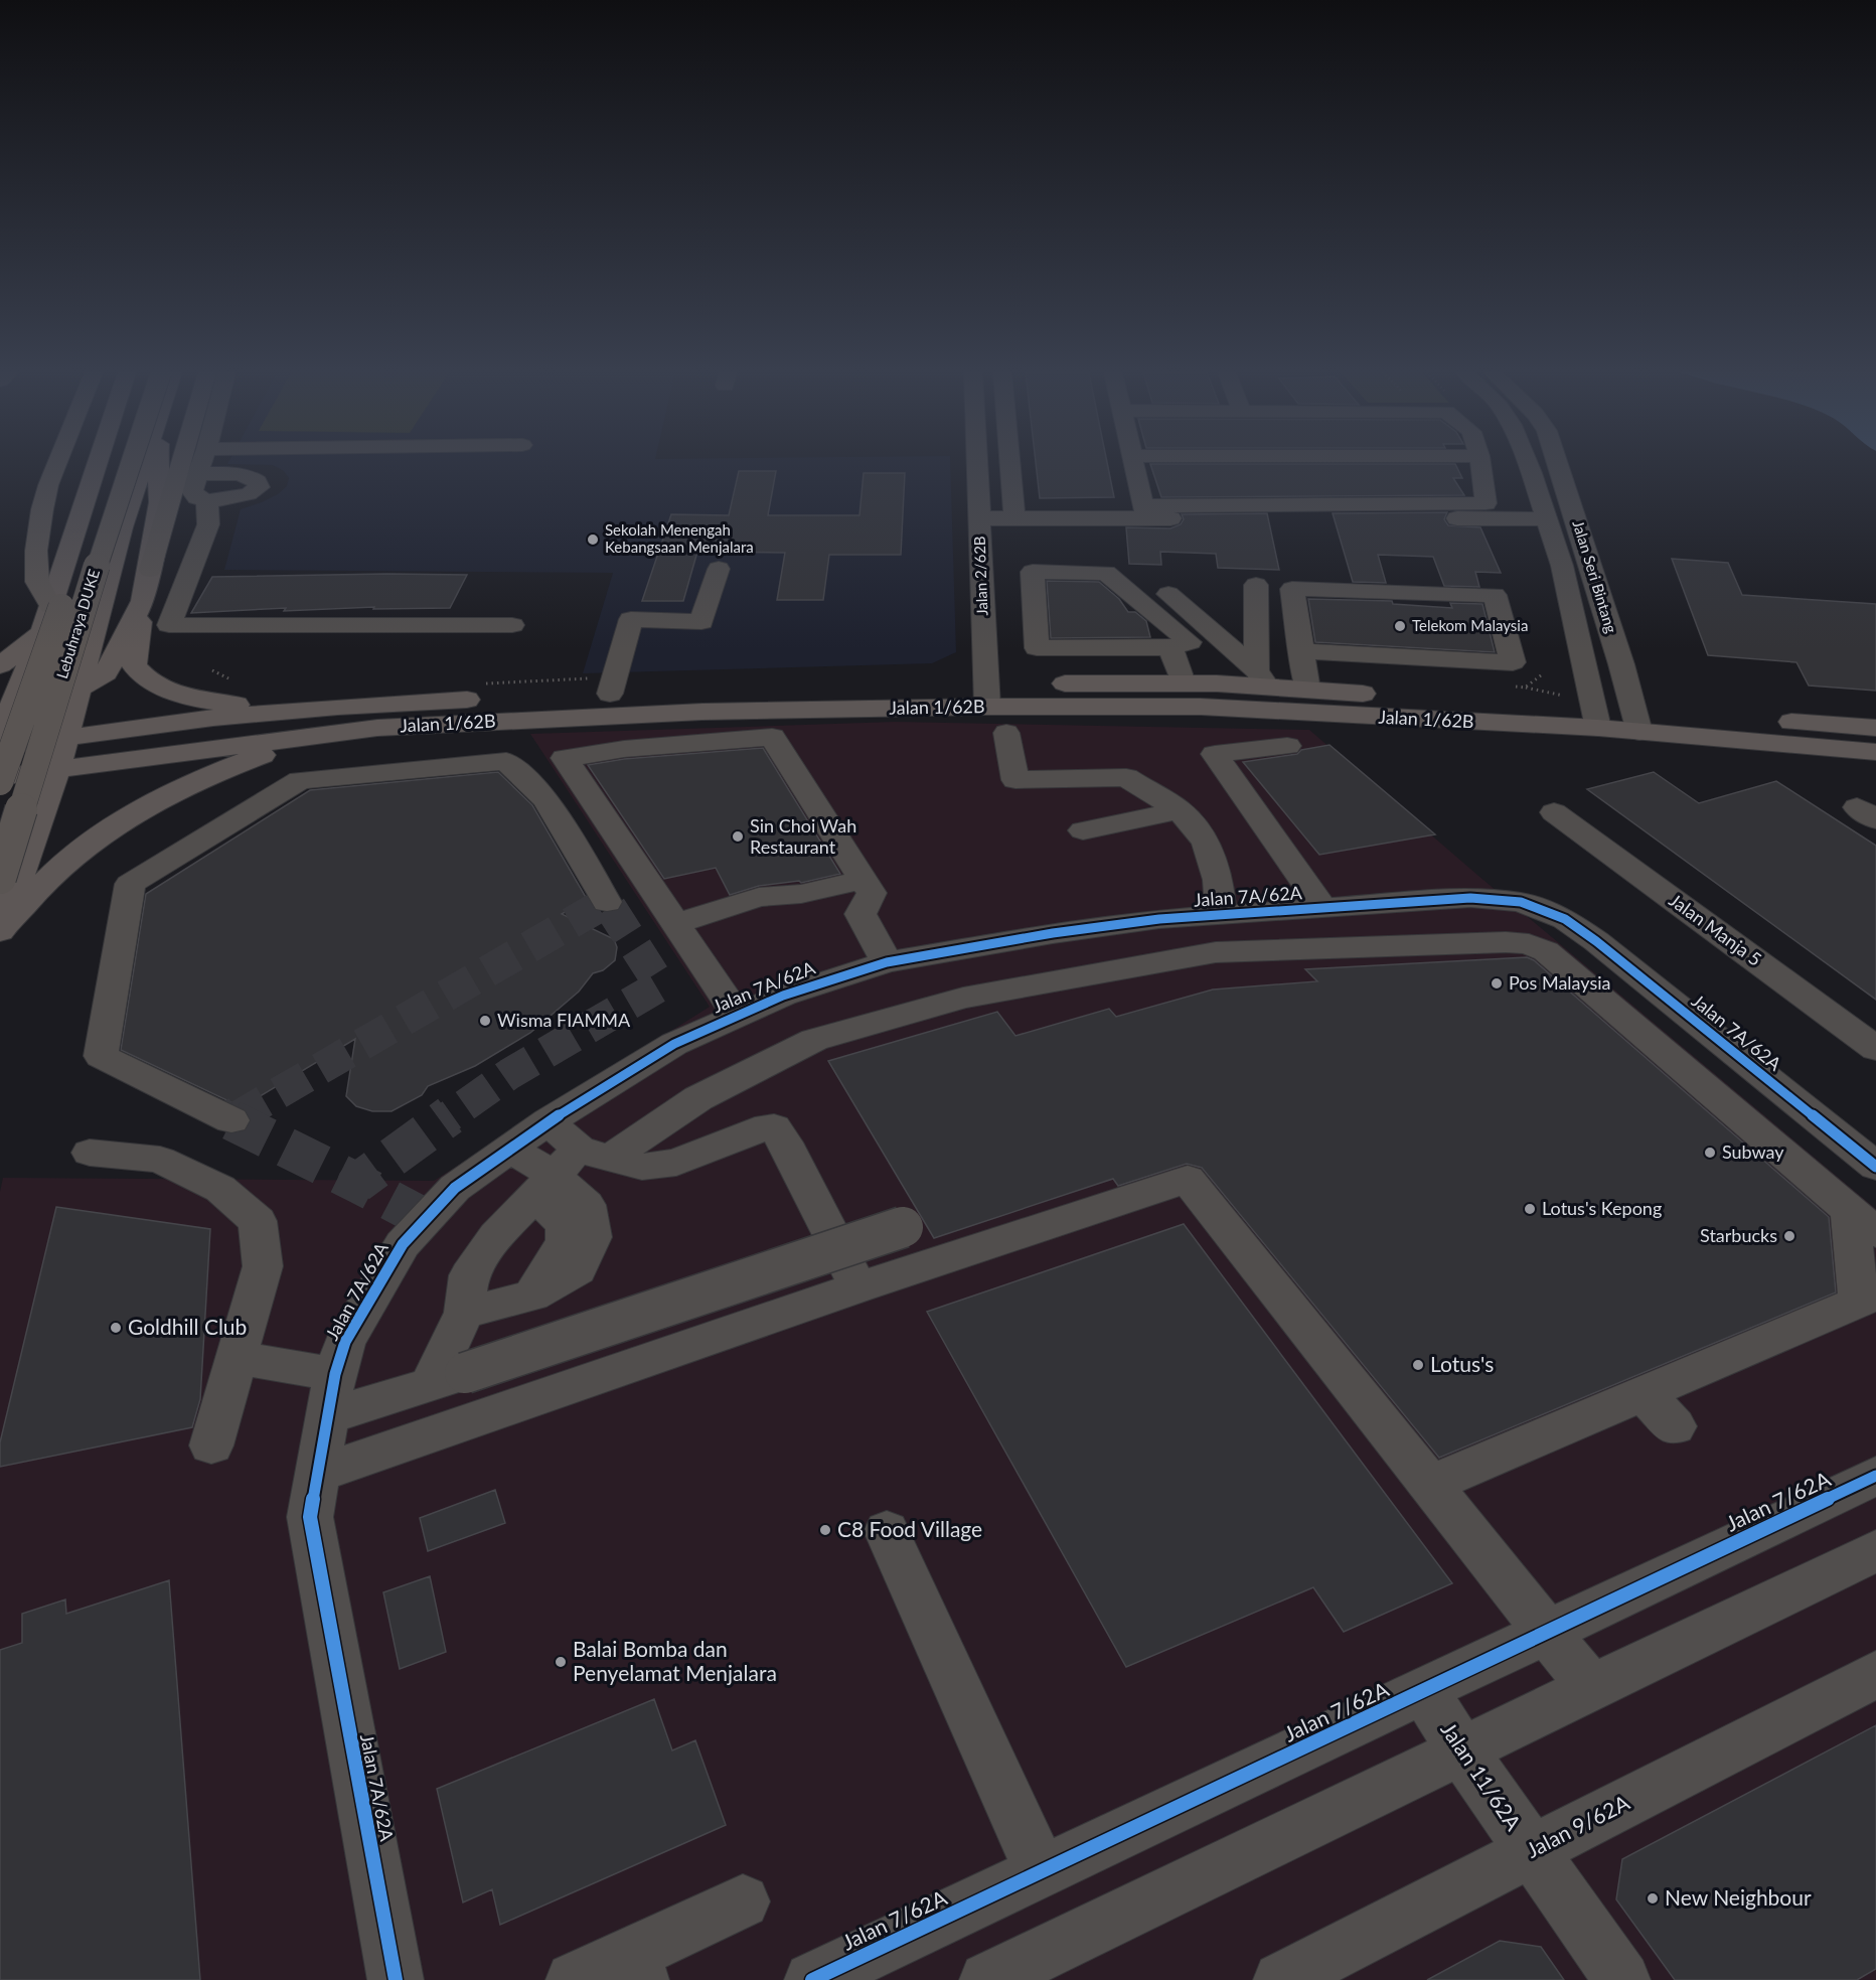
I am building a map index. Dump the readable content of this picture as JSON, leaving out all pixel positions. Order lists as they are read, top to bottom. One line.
{"streets":{"highway":["Lebuhraya DUKE"],"main road":["Jalan 1/62B"],"street":["Jalan 2/62B","Jalan Seri Bintang","Jalan 7A/62A","Jalan Manja 5","Jalan 7/62A","Jalan 11/62A","Jalan 9/62A"]},"crossings":[["Jalan 2/62B","Jalan 1/62B"],["Jalan Seri Bintang","Jalan 1/62B"],["Jalan 7/62A","Jalan 11/62A"],["Jalan 11/62A","Jalan 9/62A"]],"places":["Sekolah Menengah Kebangsaan Menjalara","Telekom Malaysia","Sin Choi Wah Restaurant","Pos Malaysia","Wisma FIAMMA","Subway","Lotus's Kepong","Starbucks","Goldhill Club","Lotus's","C8 Food Village","Balai Bomba dan Penyelamat Menjalara","New Neighbour"]}
